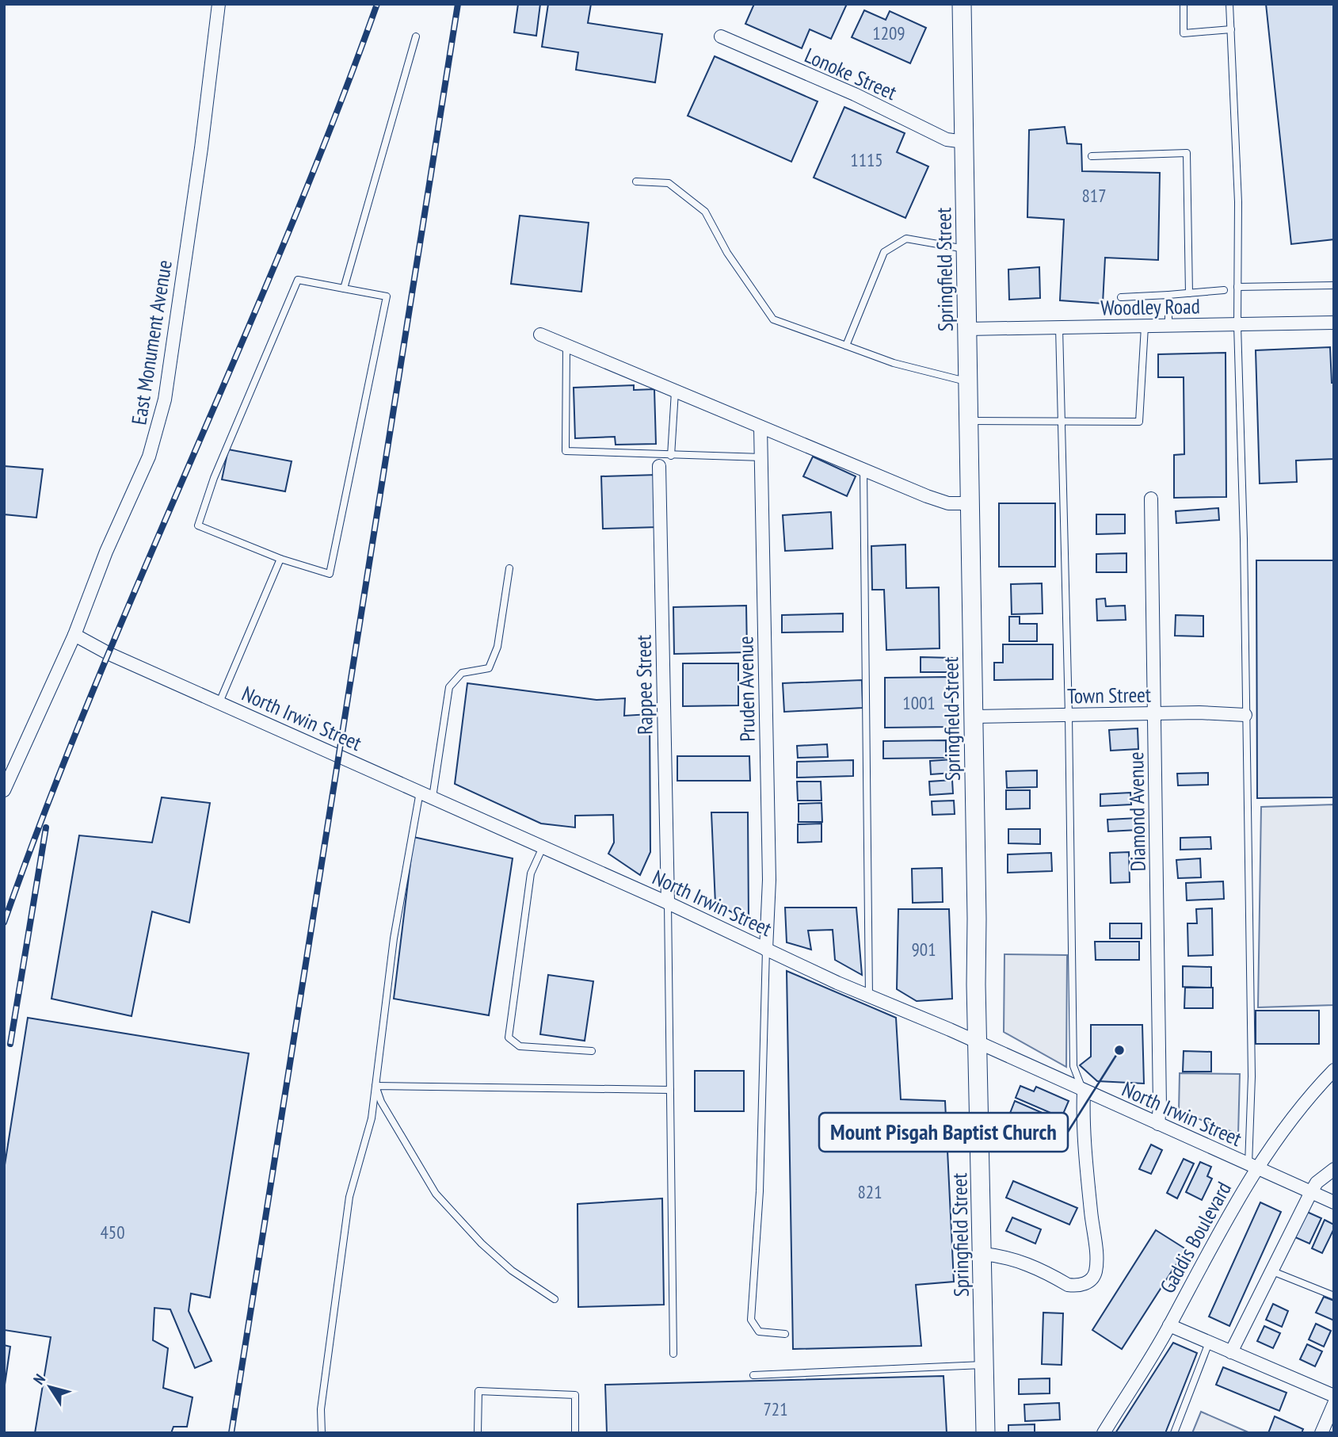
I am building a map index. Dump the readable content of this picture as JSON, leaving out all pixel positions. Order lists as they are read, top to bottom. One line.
{"streets":{"main road":["Springfield Street"],"street":["Lonoke Street","Woodley Road","East Monument Avenue","Rappee Street","Pruden Avenue","Town Street","North Irwin Street","Diamond Avenue","Gaddis Boulevard"]},"crossings":[["Lonoke Street","Springfield Street"],["Springfield Street","Woodley Road"],["Springfield Street","Town Street"],["Springfield Street","North Irwin Street"],["East Monument Avenue","North Irwin Street"],["Rappee Street","North Irwin Street"],["Pruden Avenue","North Irwin Street"],["Town Street","Diamond Avenue"],["North Irwin Street","Diamond Avenue"],["North Irwin Street","Gaddis Boulevard"]],"places":["Mount Pisgah Baptist Church"],"house_numbers":["1209","1115","817","1001","901","821","450","721"],"north":"top left"}
